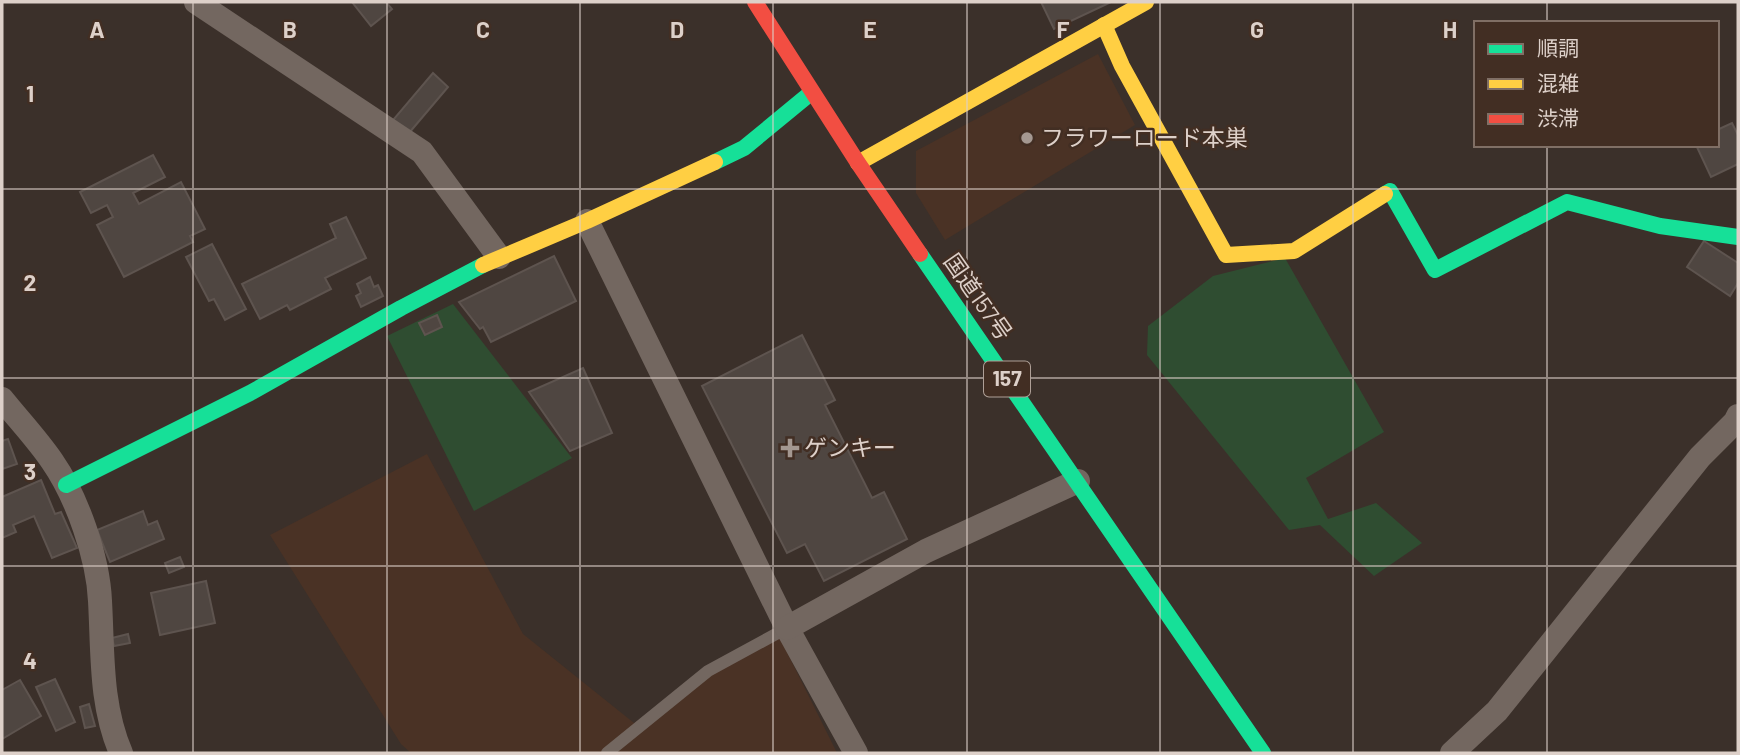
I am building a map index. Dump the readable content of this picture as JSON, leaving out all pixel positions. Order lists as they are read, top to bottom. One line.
{"streets":{"main road":["国道157号","157"]},"places":{"other":["フラワーロード本巣"],"health":["ゲンキー"]},"legend":["順調","混雑","渋滞"],"grid":{"columns":["A","B","C","D","E","F","G","H"],"rows":["1","2","3","4"]}}
